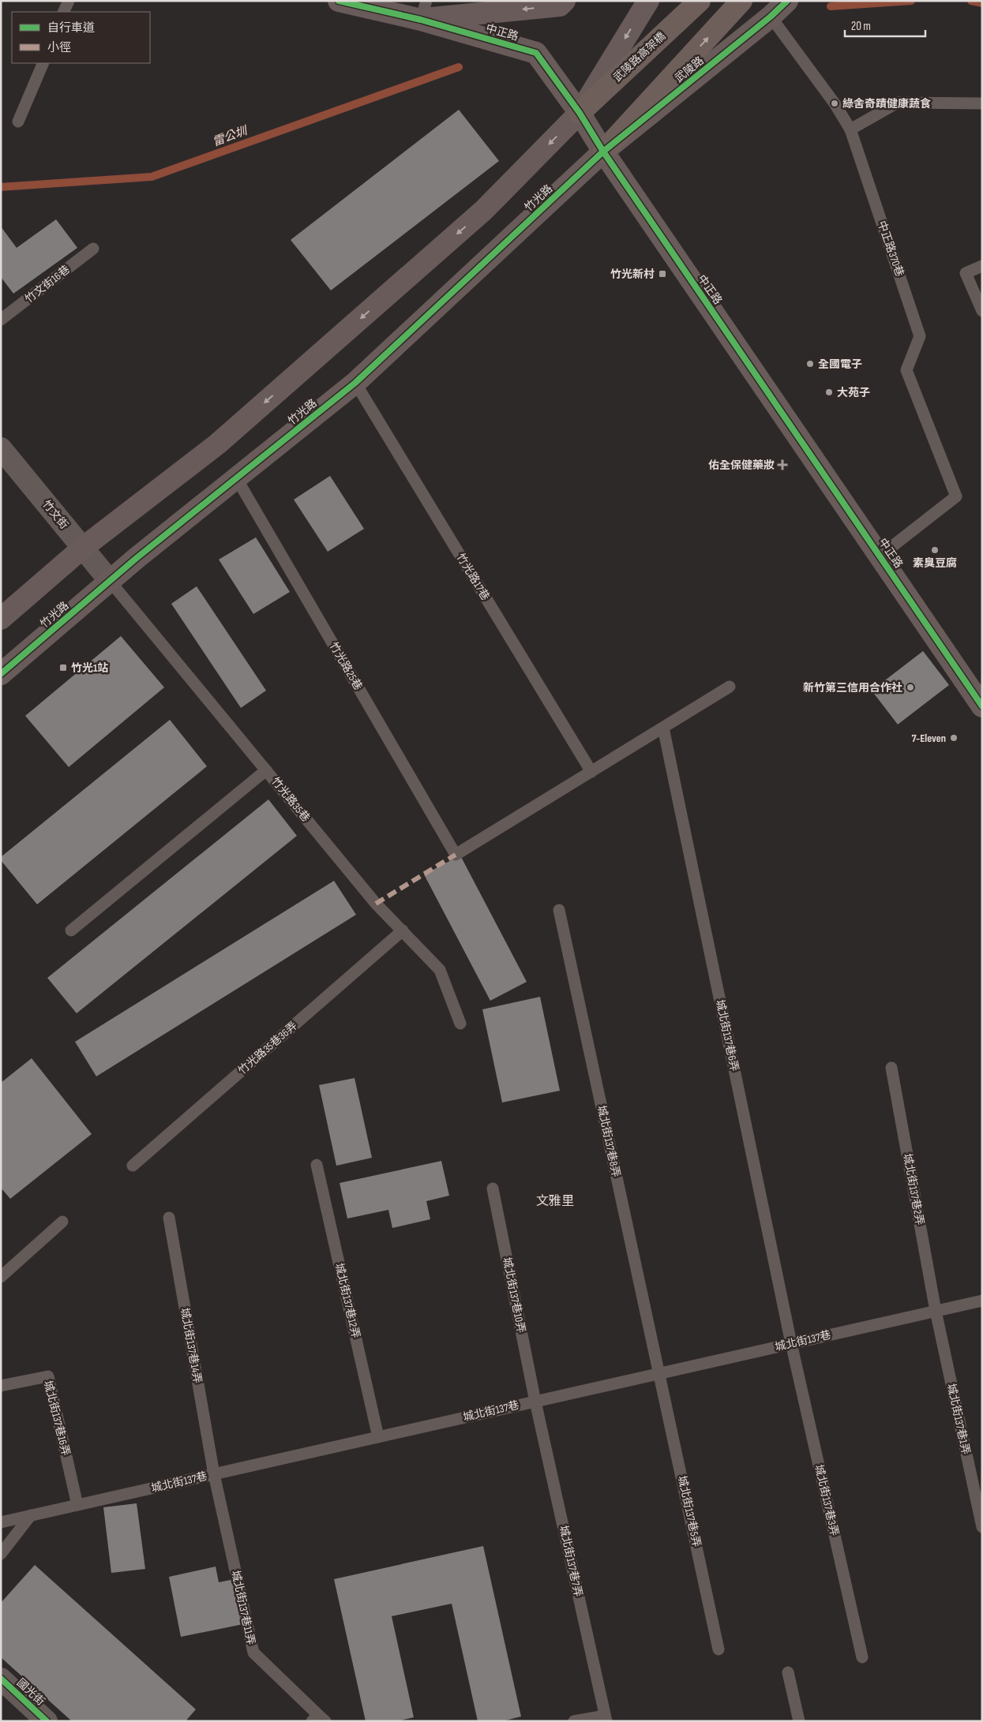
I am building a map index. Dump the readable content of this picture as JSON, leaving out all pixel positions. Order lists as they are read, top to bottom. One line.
{"streets":{"highway":["武陵路高架橋"],"street":["中正路","武陵路","竹光路","竹文街","國光街"],"lane":["中正路370巷","竹文街16巷","竹光路17巷","竹光路25巷","竹光路35巷","城北街137巷6弄","竹光路35巷36弄","城北街137巷8弄","城北街137巷2弄","城北街137巷10弄","城北街137巷12弄","城北街137巷","城北街137巷14弄","城北街137巷16弄","城北街137巷1弄","城北街137巷3弄","城北街137巷5弄","城北街137巷7弄","城北街137巷11弄"]},"crossings":[["中正路","武陵路高架橋"],["中正路","武陵路"],["中正路","竹光路"],["中正路","中正路370巷"],["武陵路","竹光路"],["武陵路","中正路370巷"],["竹光路","竹文街"],["竹光路","竹光路17巷"],["竹光路","竹光路25巷"],["竹光路","竹光路35巷"],["竹文街","竹光路35巷"],["竹光路17巷","竹光路25巷"],["竹光路35巷","竹光路35巷36弄"],["城北街137巷6弄","城北街137巷"],["城北街137巷6弄","城北街137巷3弄"],["城北街137巷8弄","城北街137巷"],["城北街137巷8弄","城北街137巷5弄"],["城北街137巷2弄","城北街137巷"],["城北街137巷2弄","城北街137巷1弄"],["城北街137巷10弄","城北街137巷"],["城北街137巷10弄","城北街137巷7弄"],["城北街137巷12弄","城北街137巷"],["城北街137巷","城北街137巷14弄"],["城北街137巷","城北街137巷16弄"],["城北街137巷","城北街137巷1弄"],["城北街137巷","城北街137巷3弄"],["城北街137巷","城北街137巷5弄"],["城北街137巷","城北街137巷7弄"],["城北街137巷","城北街137巷11弄"],["城北街137巷14弄","城北街137巷11弄"]],"districts":["文雅里"],"water":["雷公圳"],"places":{"other":["綠舍奇蹟健康蔬食","全國電子","大苑子","素臭豆腐","新竹第三信用合作社","7-Eleven"],"transit":["竹光新村","竹光1站"],"health":["佑全保健藥妝"]},"legend":["自行車道","小徑"],"scale_bar":"20 m"}
